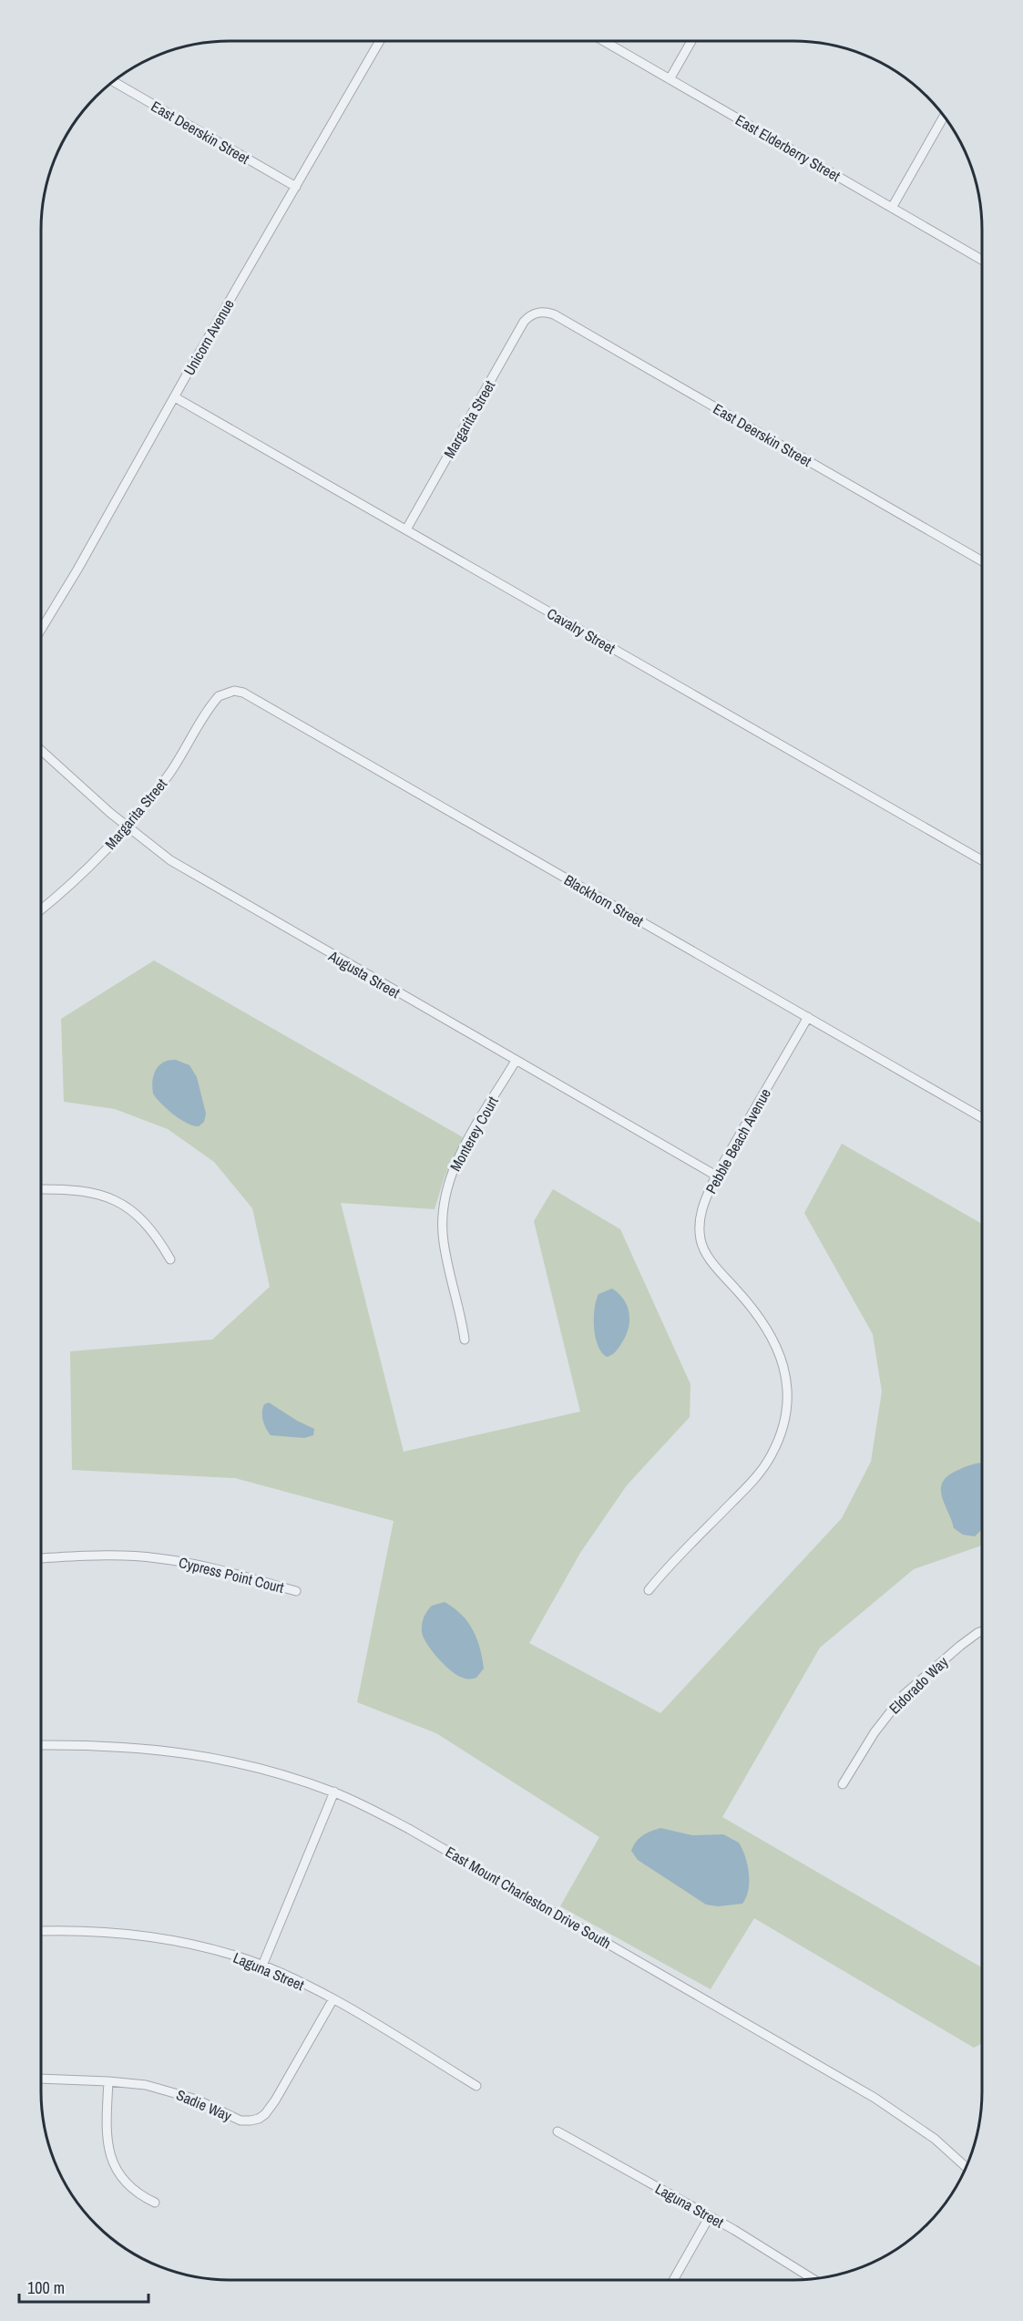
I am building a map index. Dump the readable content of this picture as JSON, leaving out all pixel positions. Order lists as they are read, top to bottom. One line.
{"streets":{"street":["East Deerskin Street","East Elderberry Street","Unicorn Avenue","Margarita Street","Cavalry Street","Blackhorn Street","Augusta Street","Monterey Court","Pebble Beach Avenue","Cypress Point Court","Eldorado Way","East Mount Charleston Drive South","Laguna Street","Sadie Way"]},"crossings":[["East Deerskin Street","Unicorn Avenue"],["East Deerskin Street","Margarita Street"],["Unicorn Avenue","Cavalry Street"],["Margarita Street","Cavalry Street"],["Margarita Street","Blackhorn Street"],["Margarita Street","Augusta Street"],["Blackhorn Street","Pebble Beach Avenue"],["Augusta Street","Monterey Court"],["Augusta Street","Pebble Beach Avenue"],["Laguna Street","Sadie Way"]],"scale_bar":"100 m"}
